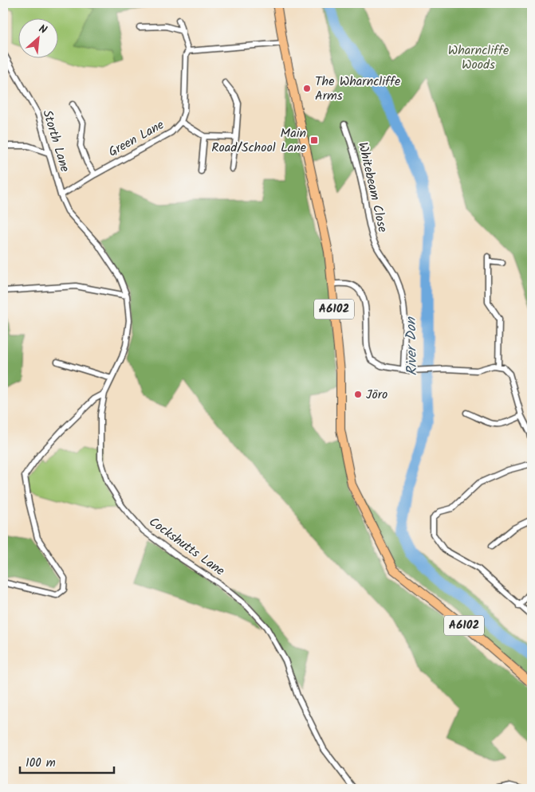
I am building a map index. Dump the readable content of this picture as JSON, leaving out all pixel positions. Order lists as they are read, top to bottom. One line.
{"streets":{"main road":["A6102"],"street":["Green Lane","Storth Lane","Whitebeam Close","Cockshutts Lane"]},"crossings":[["Green Lane","Storth Lane"]],"water":["River Don"],"parks":["Wharncliffe Woods"],"places":{"other":["The Wharncliffe Arms","Jöro"],"transit":["Main Road/School Lane"]},"scale_bar":"100 m","north":"top right"}
